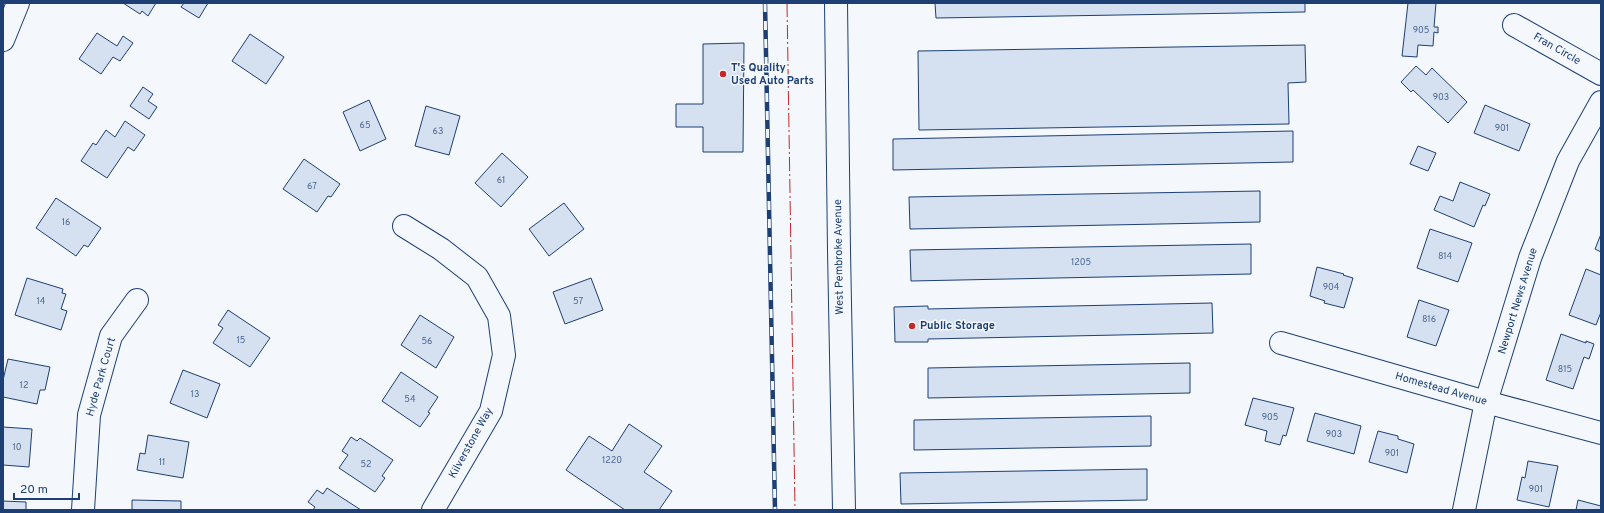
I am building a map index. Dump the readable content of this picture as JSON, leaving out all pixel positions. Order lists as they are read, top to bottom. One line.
{"streets":{"street":["Fran Circle","West Pembroke Avenue","Newport News Avenue","Hyde Park Court","Homestead Avenue","Kilverstone Way"]},"crossings":[["Newport News Avenue","Homestead Avenue"]],"places":["T's Quality Used Auto Parts","Public Storage"],"house_numbers":["905","903","65","901","63","61","67","16","814","1205","904","14","57","816","15","56","815","12","13","54","905","903","10","901","1220","11","52","901"],"scale_bar":"20 m"}
